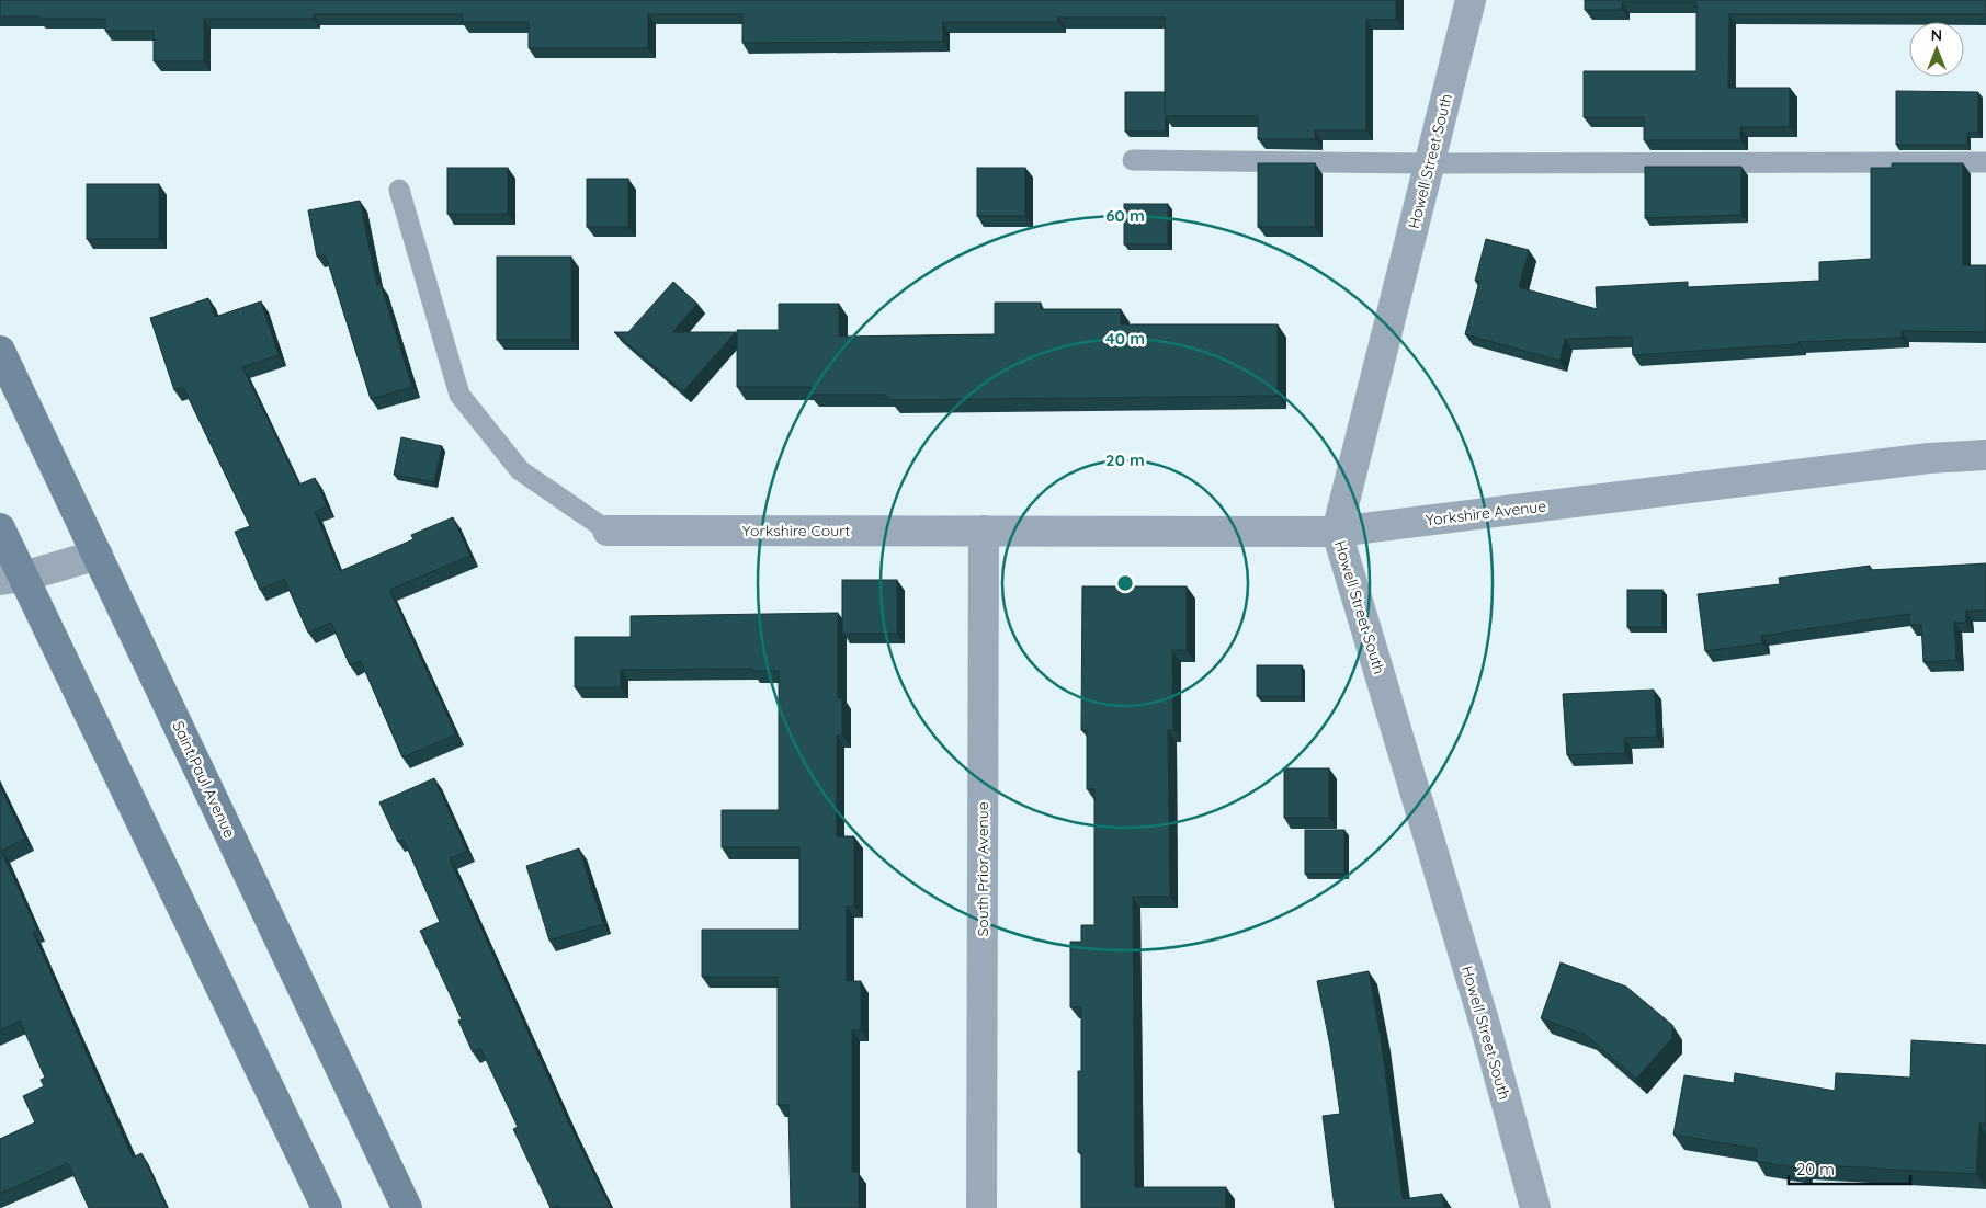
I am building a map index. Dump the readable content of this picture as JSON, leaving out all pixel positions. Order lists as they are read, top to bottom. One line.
{"streets":{"main road":["Saint Paul Avenue"],"street":["Howell Street South","Yorkshire Avenue","Yorkshire Court","South Prior Avenue"]},"crossings":[["Howell Street South","Yorkshire Avenue"],["Yorkshire Avenue","Yorkshire Court"],["Yorkshire Avenue","South Prior Avenue"],["Yorkshire Court","South Prior Avenue"]],"scale_bar":"20 m","north":"top","rings":["60 m","40 m","20 m"]}
